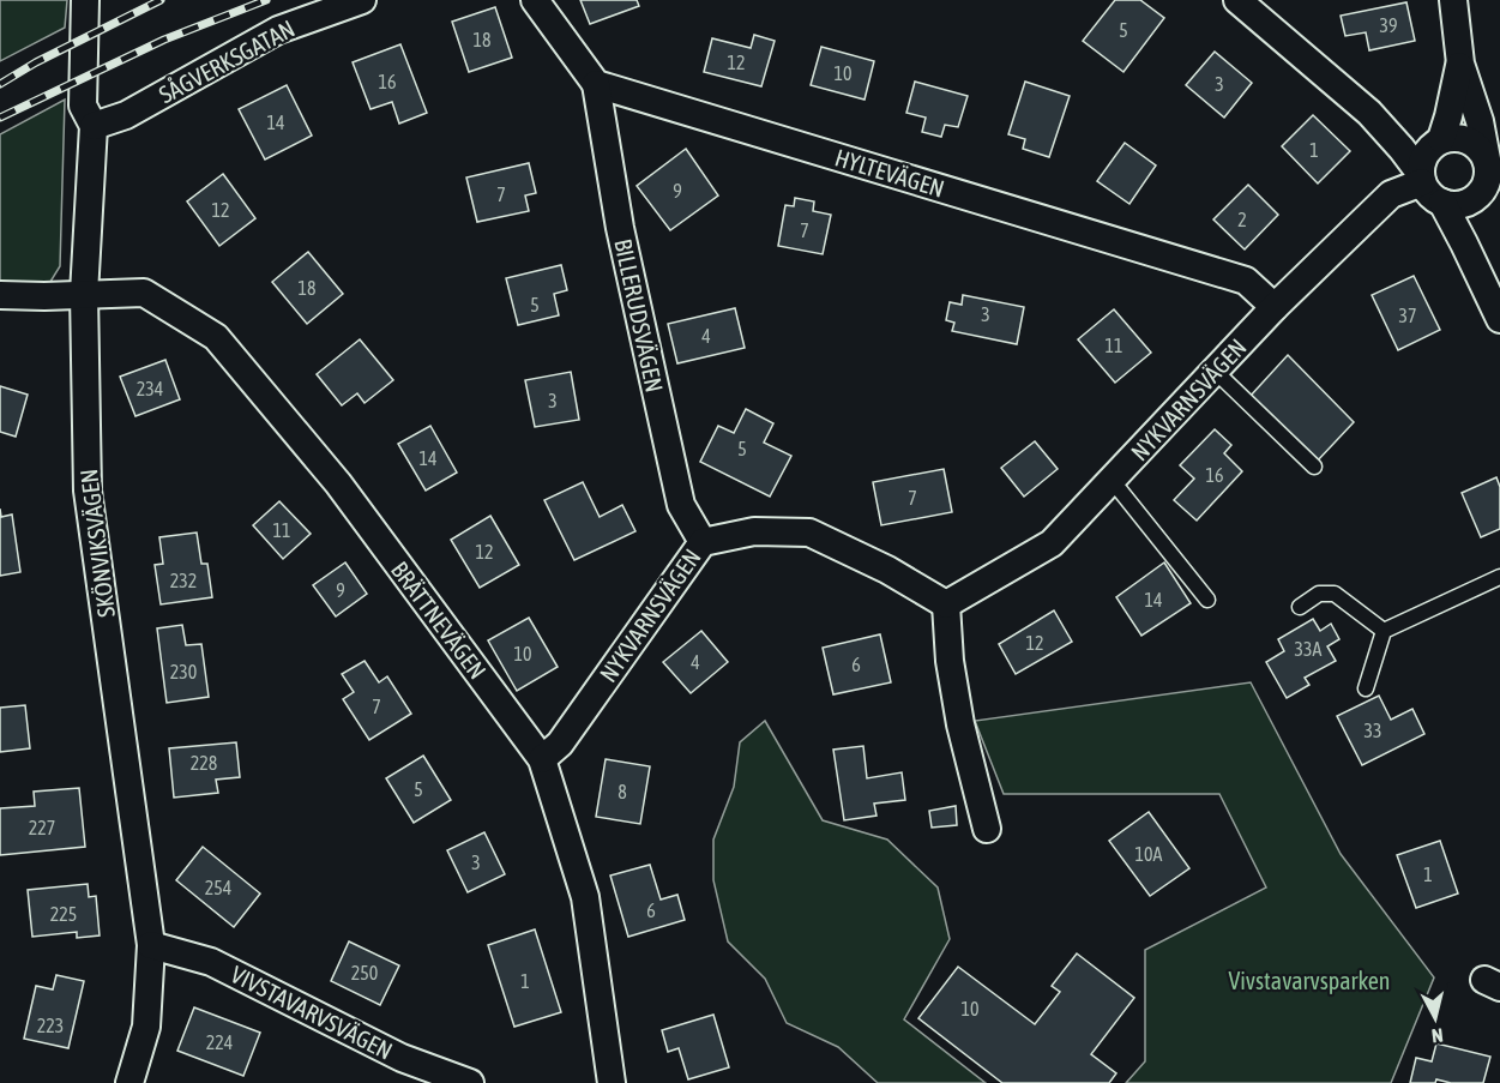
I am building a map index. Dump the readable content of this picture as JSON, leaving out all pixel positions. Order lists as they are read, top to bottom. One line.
{"streets":{"street":["SÅGVERKSGATAN","HYLTEVÄGEN","BILLERUDSVÄGEN","NYKVARNSVÄGEN","SKÖNVIKSVÄGEN","BRÄTTNEVÄGEN","VIVSTAVARVSVÄGEN"]},"crossings":[["SÅGVERKSGATAN","SKÖNVIKSVÄGEN"],["HYLTEVÄGEN","BILLERUDSVÄGEN"],["HYLTEVÄGEN","NYKVARNSVÄGEN"],["BILLERUDSVÄGEN","NYKVARNSVÄGEN"],["NYKVARNSVÄGEN","BRÄTTNEVÄGEN"],["SKÖNVIKSVÄGEN","BRÄTTNEVÄGEN"],["SKÖNVIKSVÄGEN","VIVSTAVARVSVÄGEN"]],"parks":["Vivstavarvsparken"],"house_numbers":["39","5","18","12","10","16","3","14","1","9","7","12","2","7","18","5","3","37","4","11","234","3","5","14","16","7","11","12","232","9","14","12","33A","10","4","6","230","7","33","228","5","8","227","10A","3","1","254","6","225","250","1","10","223","224"],"north":"bottom"}
